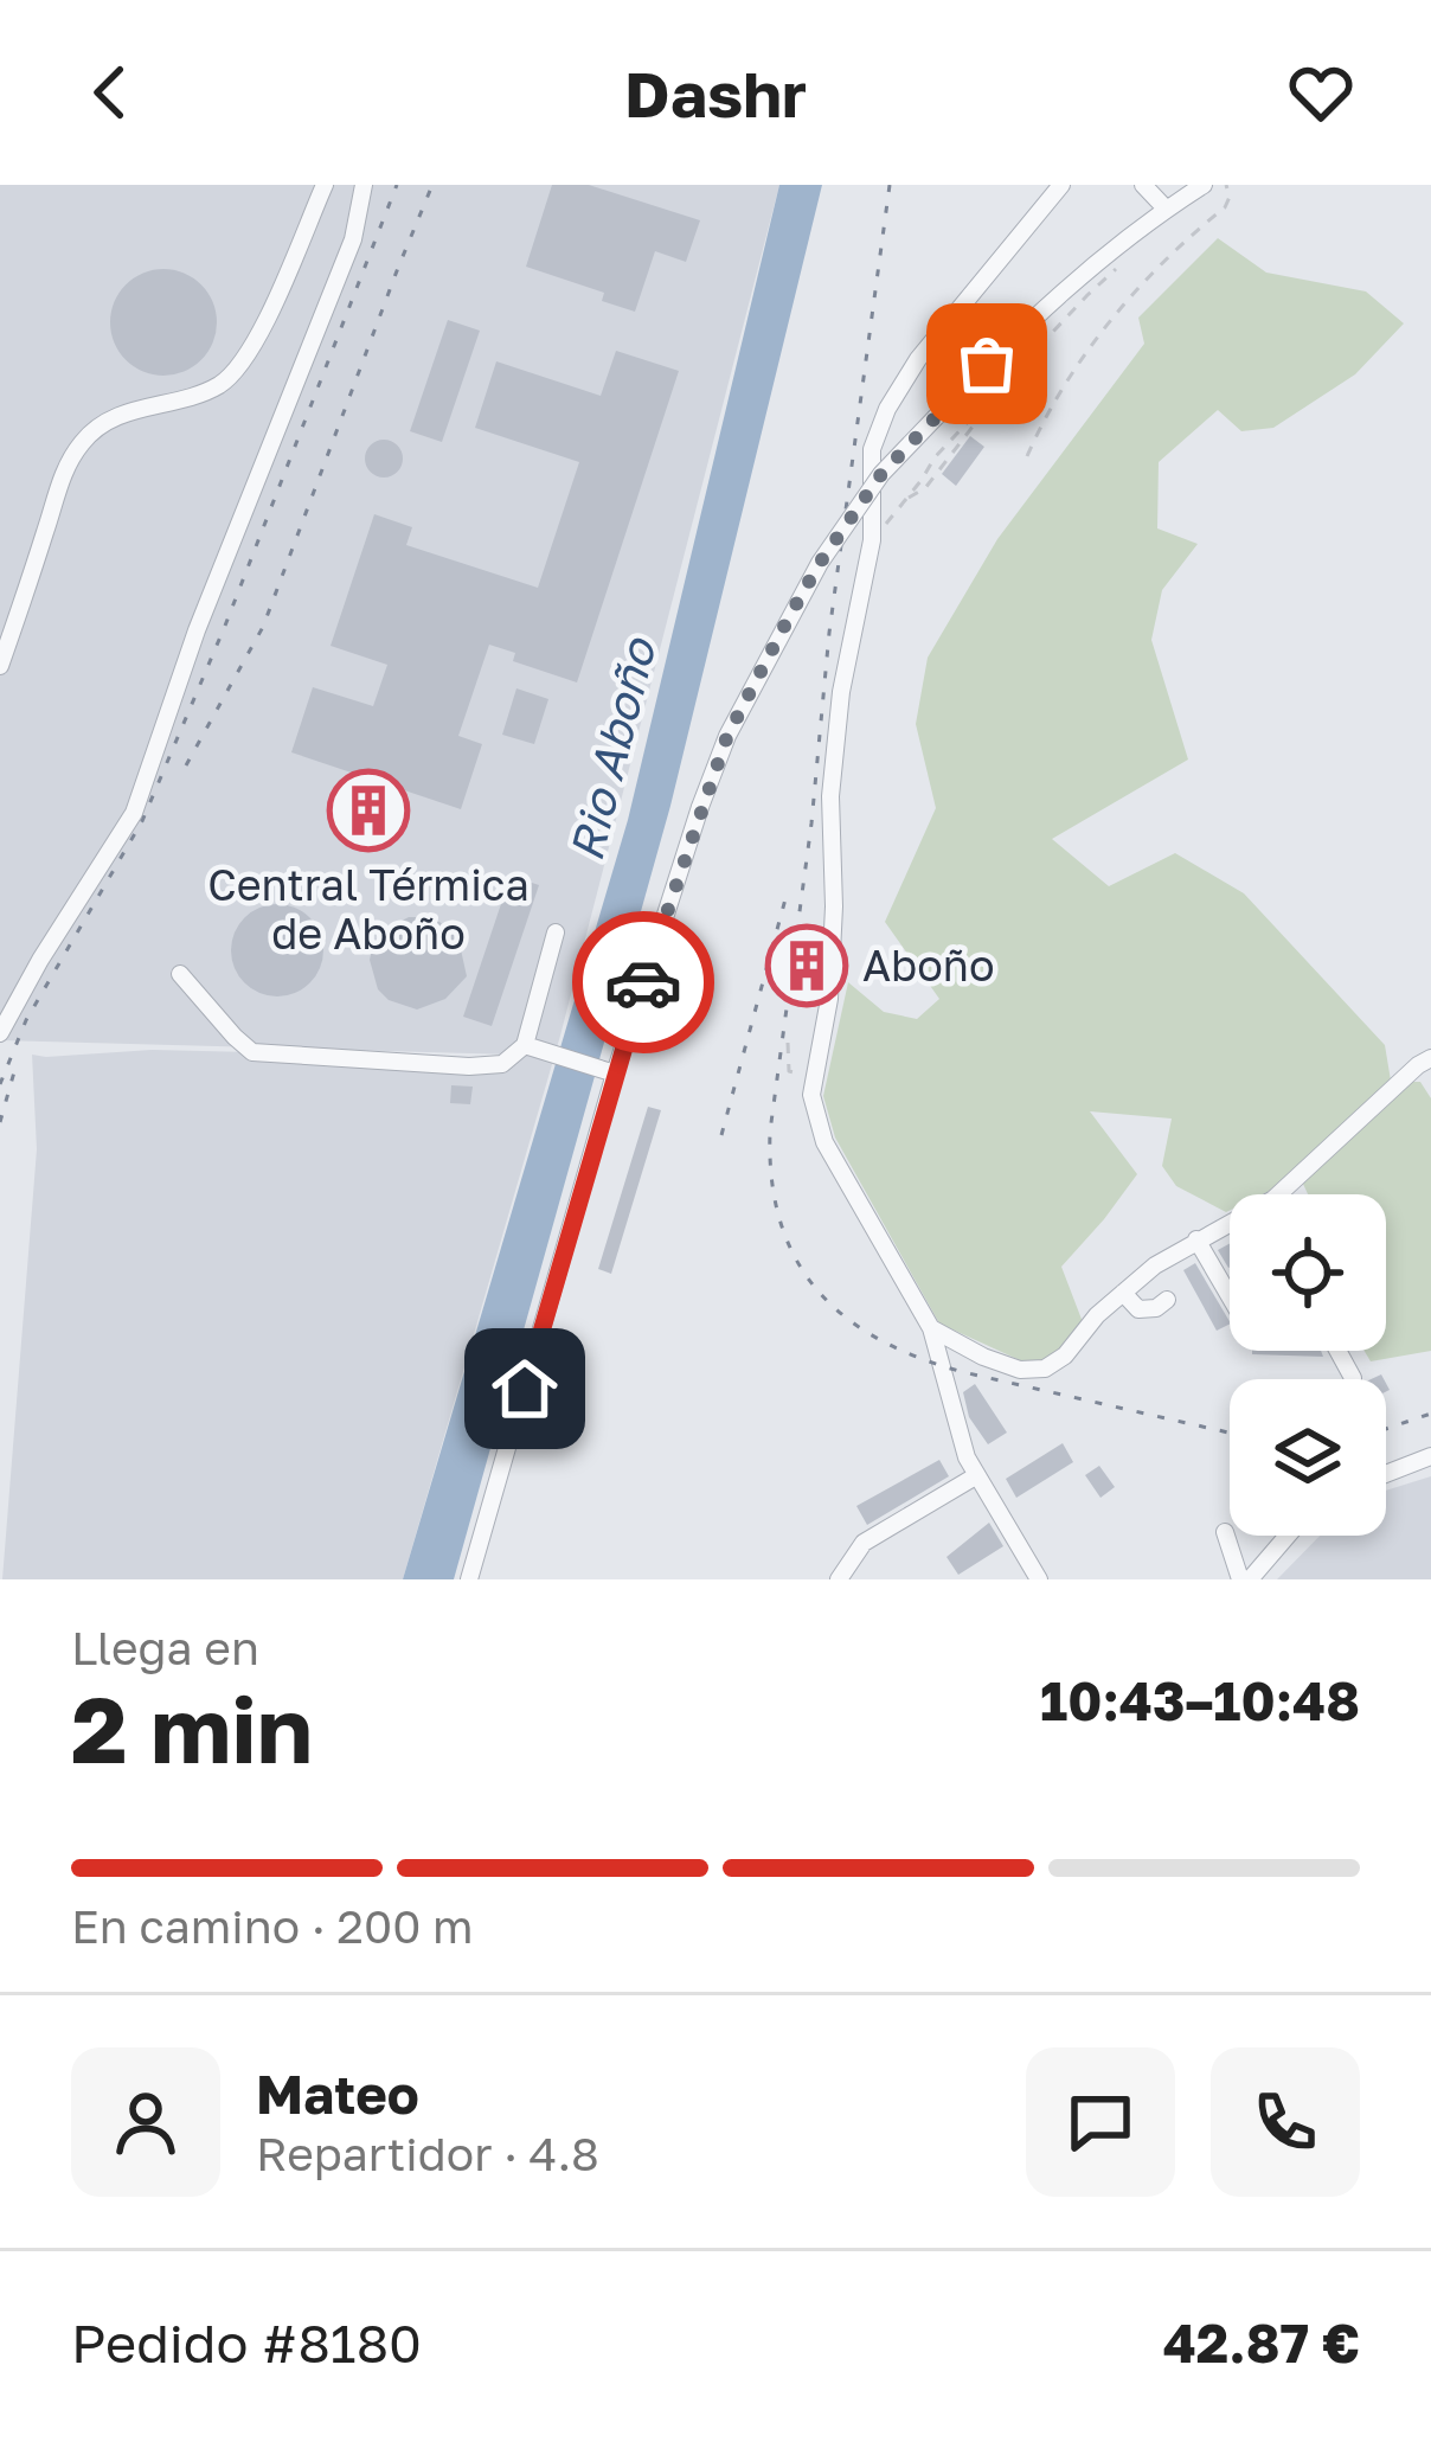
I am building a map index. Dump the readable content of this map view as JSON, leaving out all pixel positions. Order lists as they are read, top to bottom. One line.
{"water":["Rio Aboño"],"places":{"building":["Central Térmica de Aboño","Aboño"]},"page":{"header":"Dashr","heading":["2 min","Llega en","10:43–10:48"],"panel":["Mateo","Repartidor · 4.8","Pedido #8180","42.87 €"],"bar":"En camino · 200 m"}}
